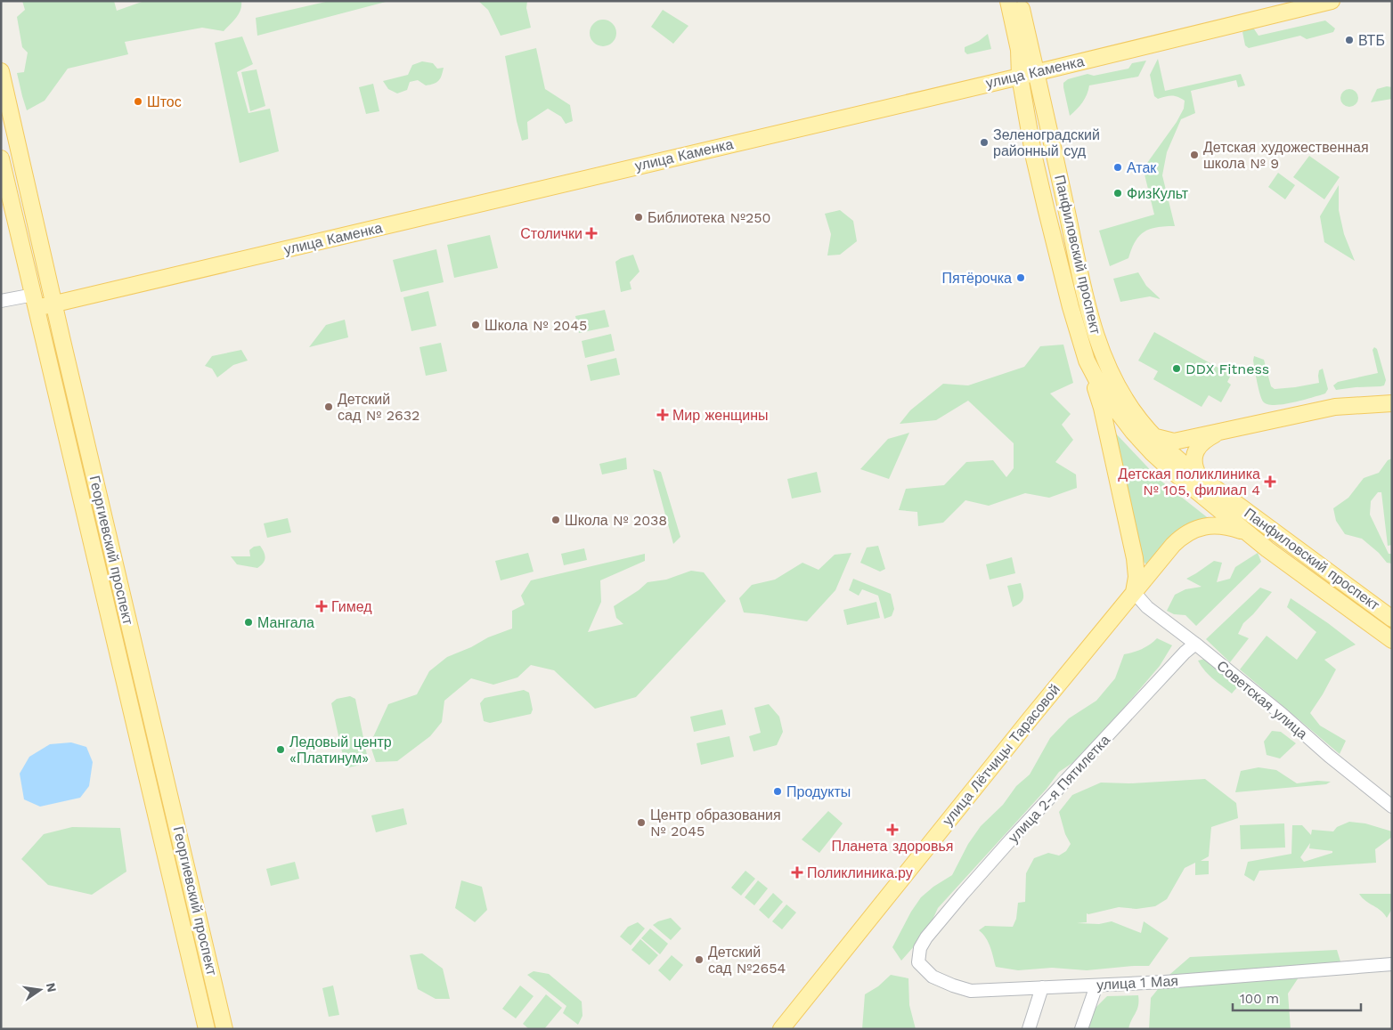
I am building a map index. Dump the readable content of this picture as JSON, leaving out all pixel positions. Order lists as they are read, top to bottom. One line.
{"streets":{"main road":["улица Каменка","Панфиловский проспект","Георгиевский проспект","улица Лётчицы Тарасовой"],"street":["Советская улица","улица 2-я Пятилетка","улица 1 Мая"]},"crossings":[["улица Каменка","Панфиловский проспект"],["улица Каменка","Георгиевский проспект"],["Панфиловский проспект","улица Лётчицы Тарасовой"],["Советская улица","улица Лётчицы Тарасовой"],["Советская улица","улица 2-я Пятилетка"],["улица 2-я Пятилетка","улица 1 Мая"]],"places":{"other":["ВТБ","Штос","Зеленоградский районный суд","Детская художественная школа № 9","Атак","ФизКульт","Библиотека №250","Пятёрочка","Школа № 2045","DDX Fitness","Детский сад № 2632","Школа № 2038","Мангала","Ледовый центр «Платинум»","Продукты","Центр образования № 2045","Детский сад №2654"],"health":["Столички","Мир женщины","Детская поликлиника № 105, филиал 4","Гимед","Планета здоровья","Поликлиника.ру"]},"scale_bar":"100 m","north":"right"}
